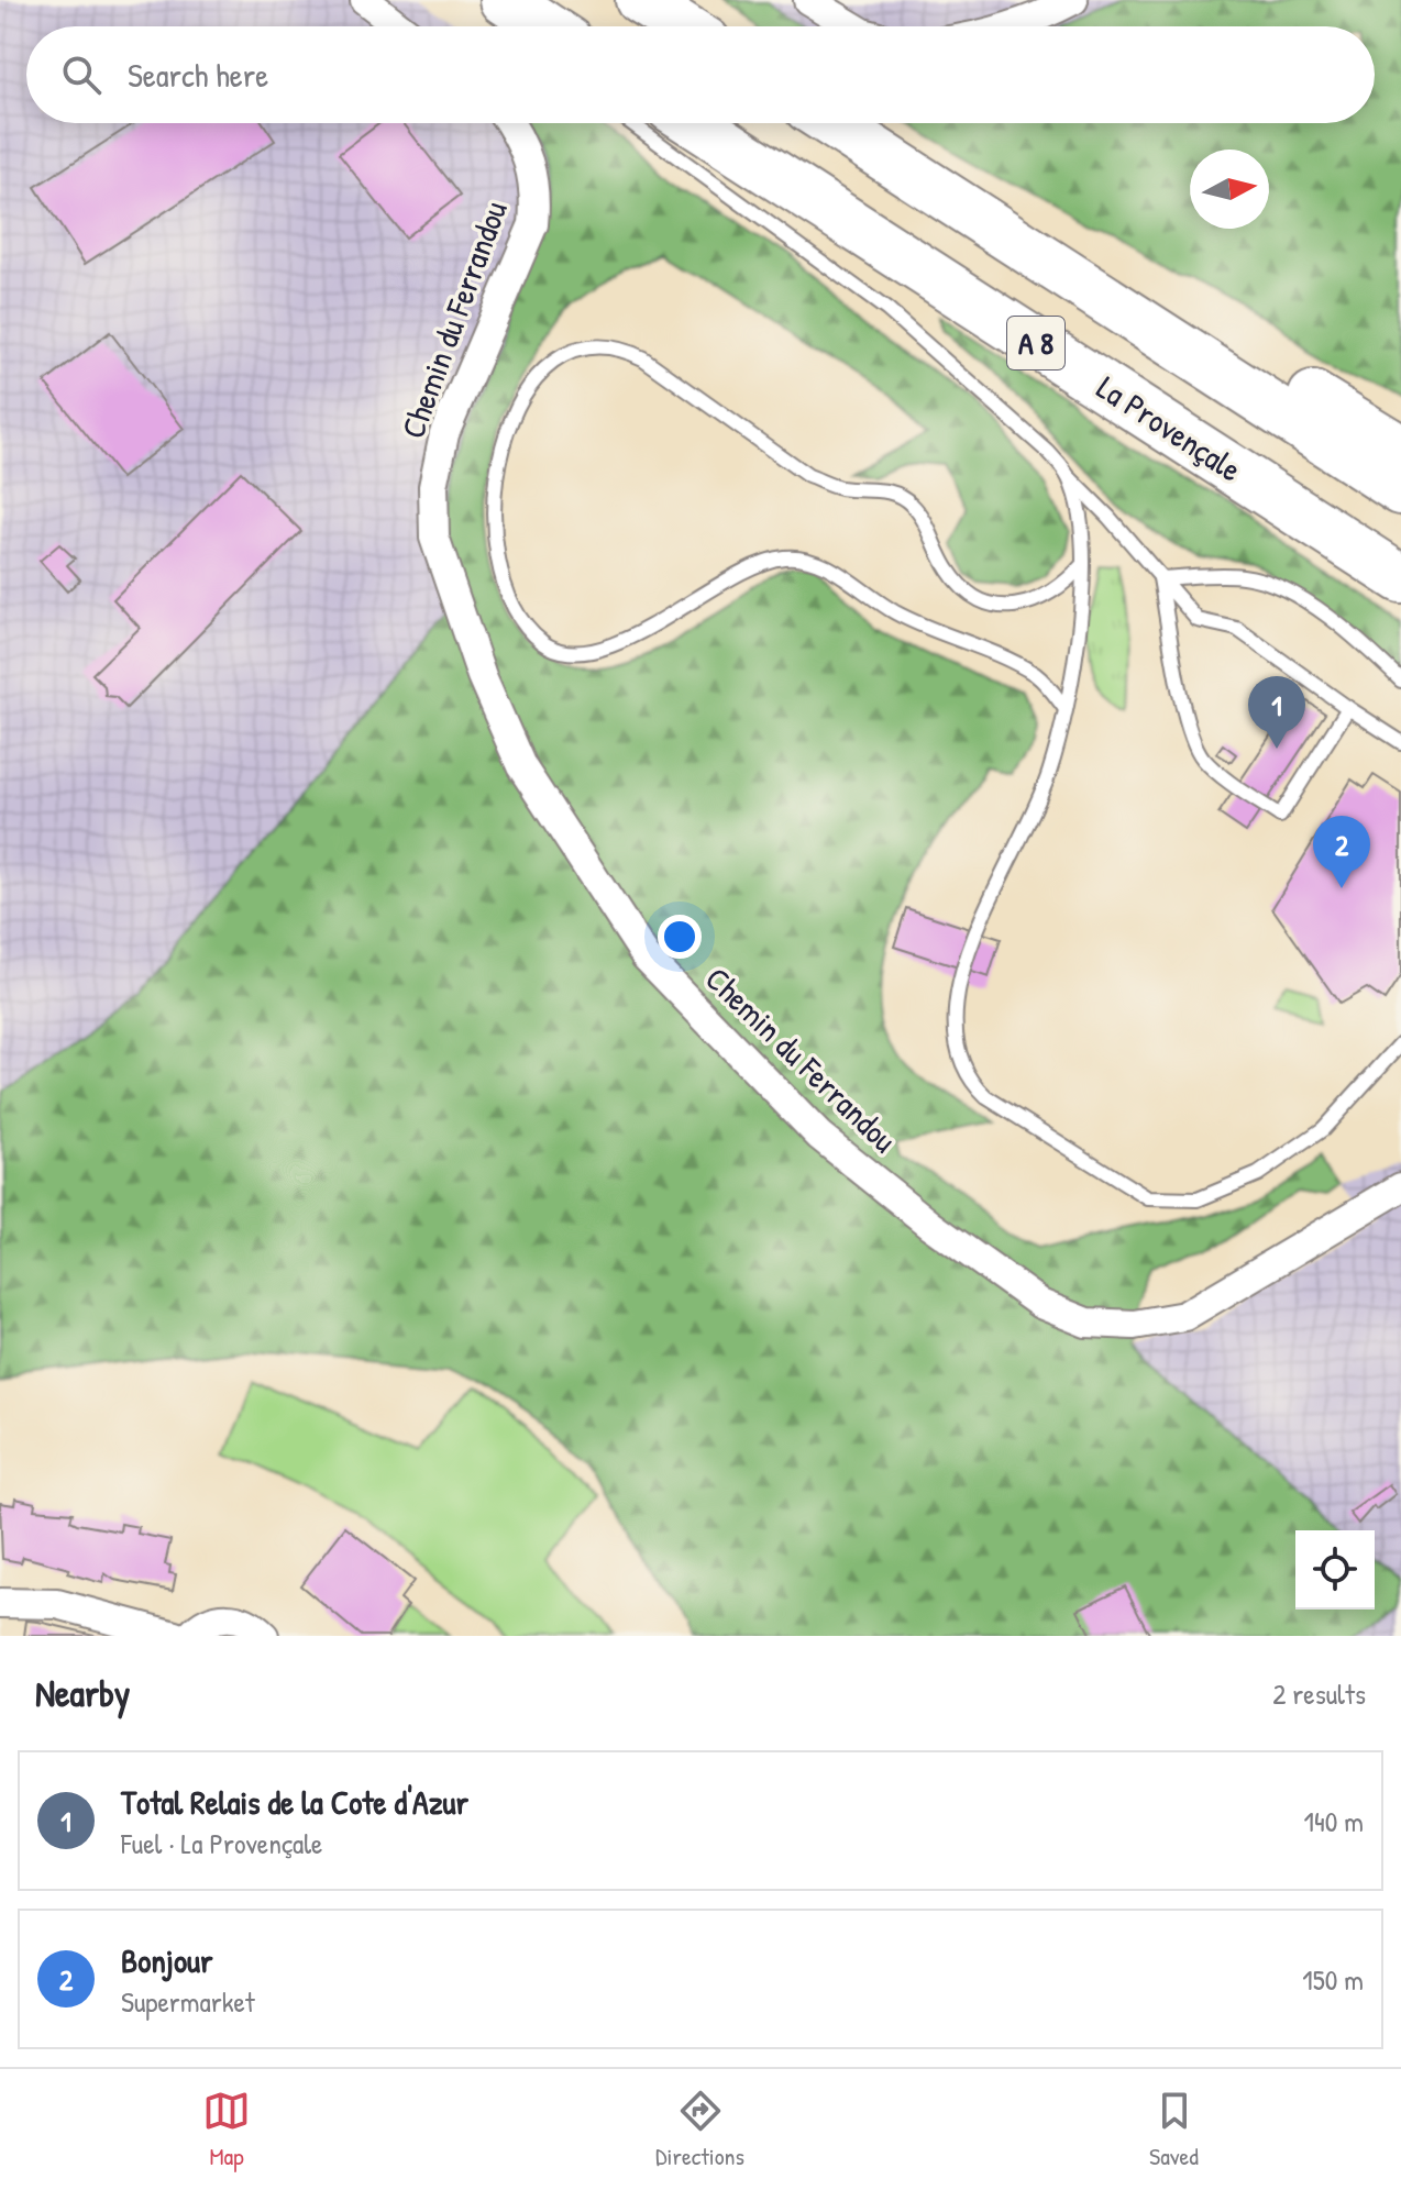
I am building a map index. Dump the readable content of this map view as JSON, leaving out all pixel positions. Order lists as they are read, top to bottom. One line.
{"streets":{"highway":["A 8","La Provençale"],"street":["Chemin du Ferrandou"]},"north":"right","page":{"search":"Search here","pins":["1","2"],"heading":["Nearby","2 results"],"list":[{"mark":"1","name":"Total Relais de la Cote d'Azur","note":"Fuel · La Provençale","value":"140 m"},{"mark":"2","name":"Bonjour","note":"Supermarket","value":"150 m"}],"nav":["Map","Directions","Saved"]}}
